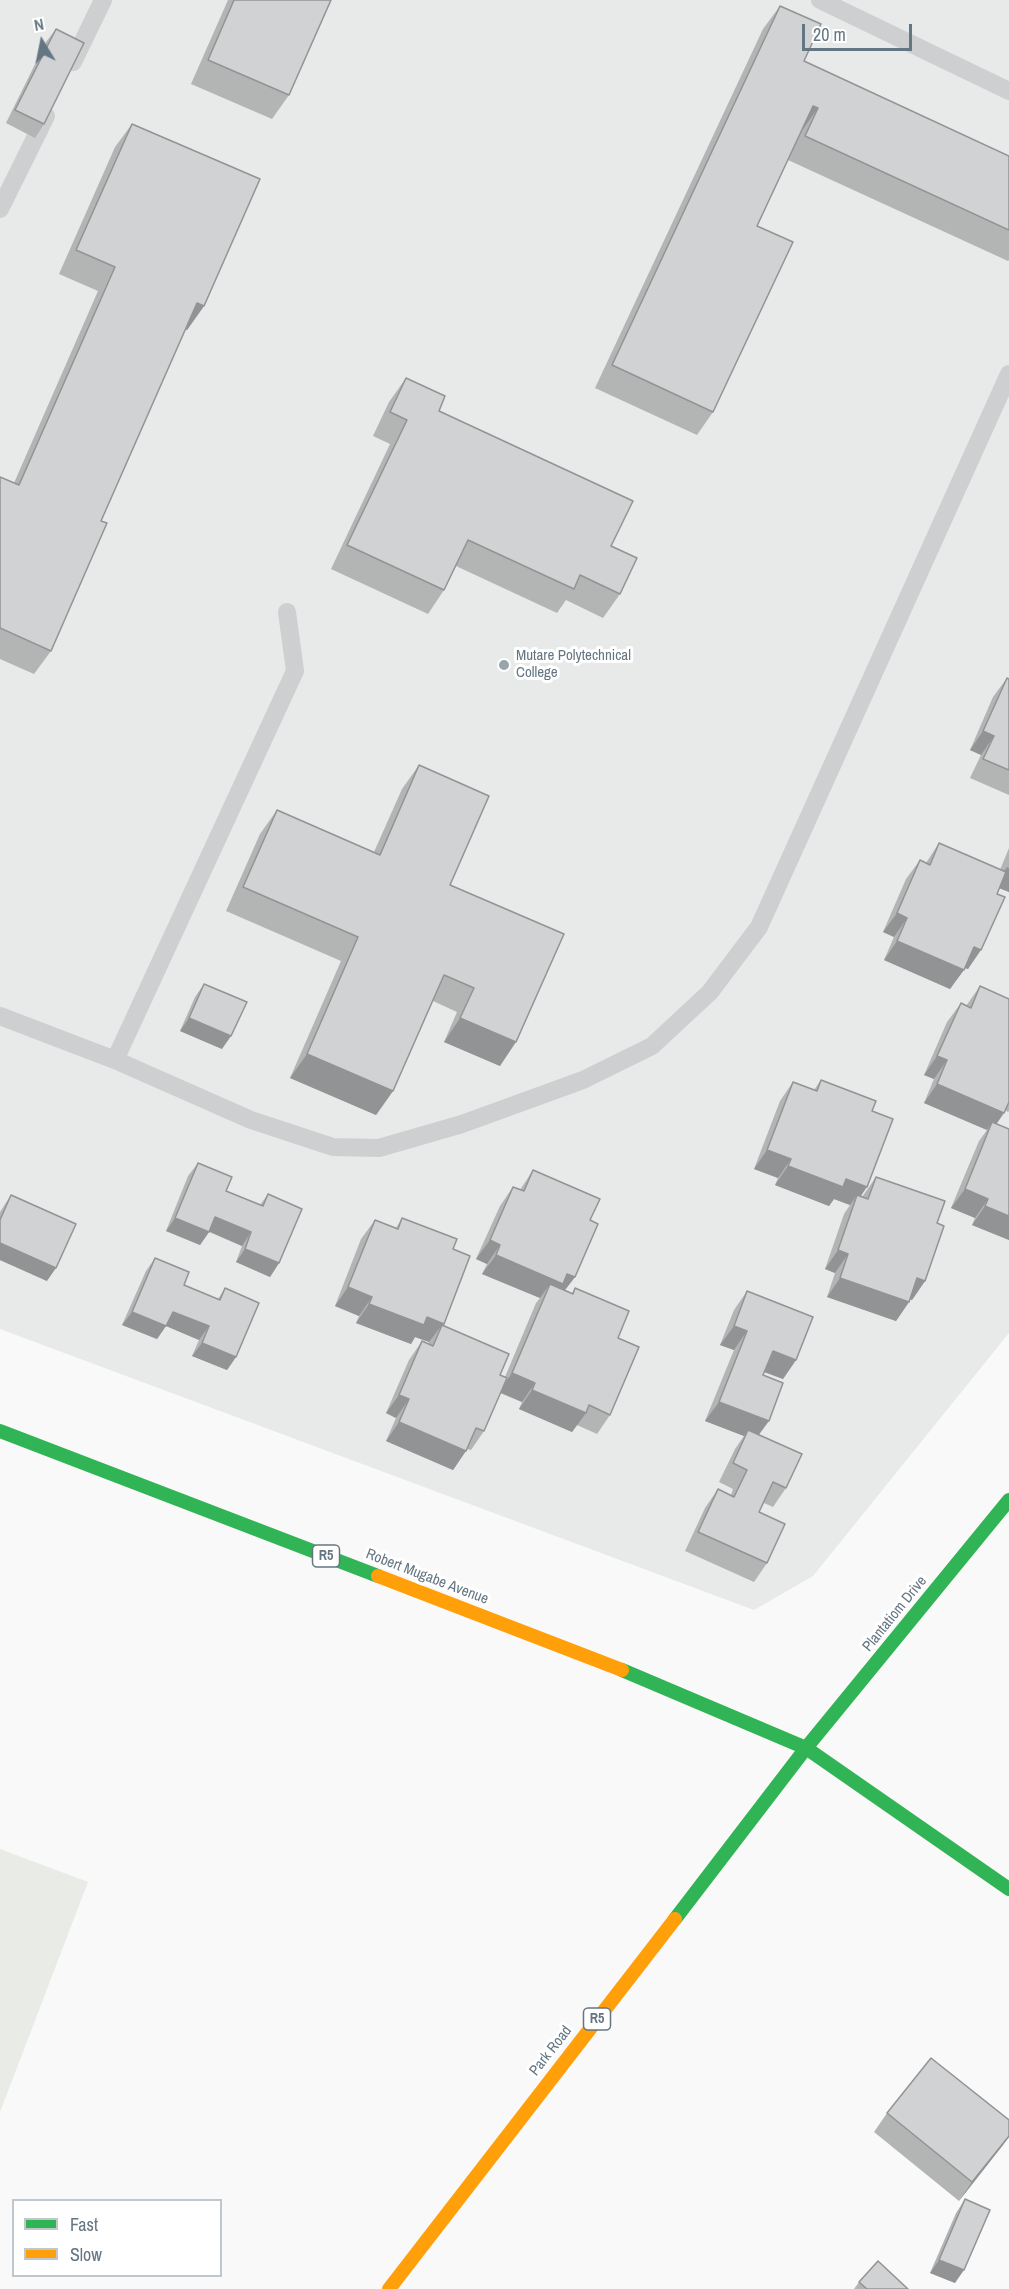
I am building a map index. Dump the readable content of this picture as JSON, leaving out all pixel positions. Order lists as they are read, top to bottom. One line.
{"streets":{"main road":["R5","Robert Mugabe Avenue","Plantatiom Drive","Park Road"]},"crossings":[["Robert Mugabe Avenue","Plantatiom Drive"],["Robert Mugabe Avenue","Park Road"],["Plantatiom Drive","Park Road"]],"places":["Mutare Polytechnical College"],"legend":["Fast","Slow"],"scale_bar":"20 m","north":"top"}
